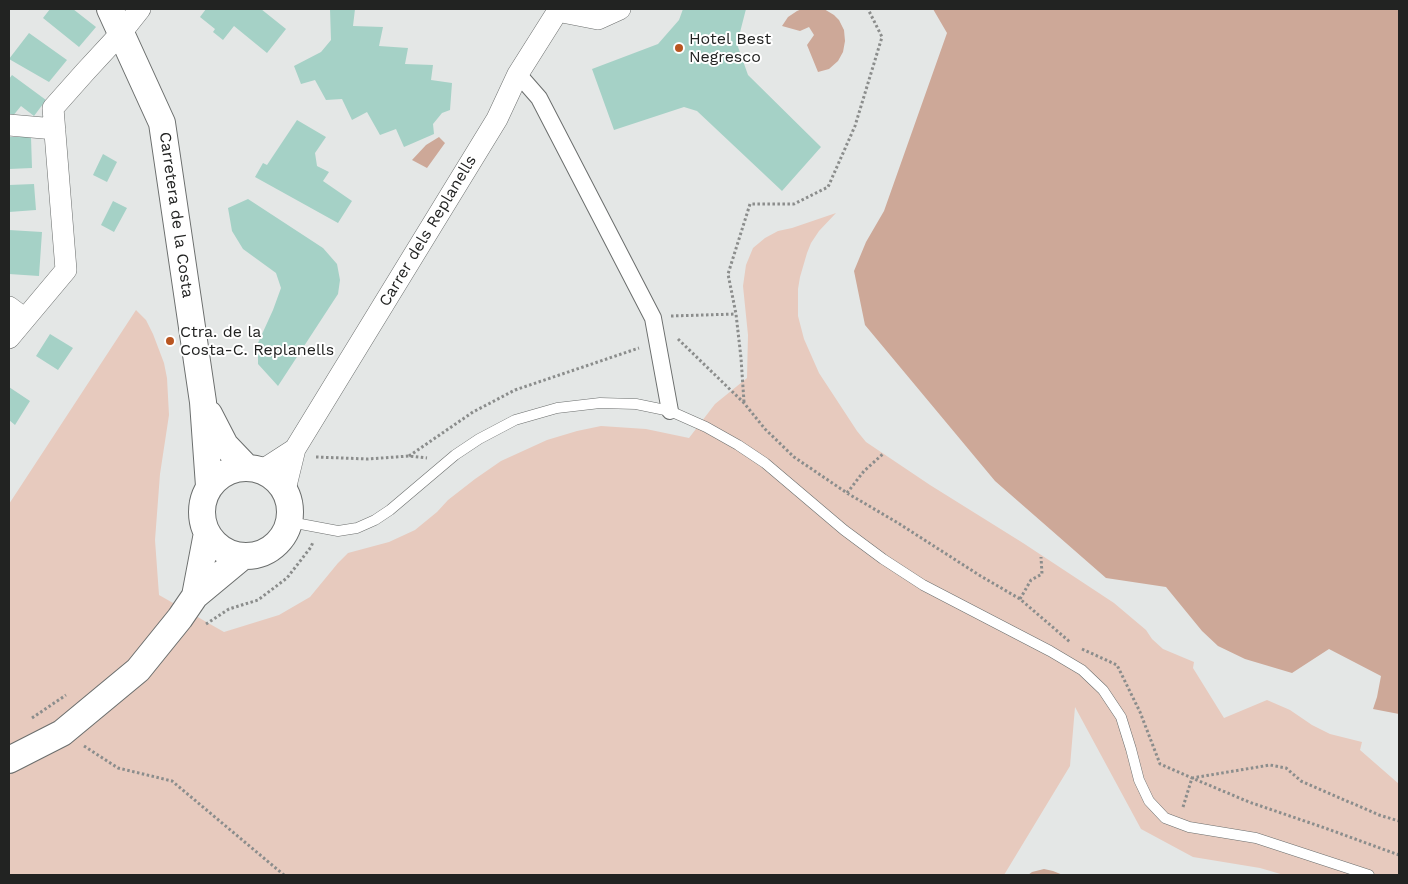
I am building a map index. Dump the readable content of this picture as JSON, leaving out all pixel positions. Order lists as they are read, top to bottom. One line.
{"streets":{"street":["Carretera de la Costa","Carrer dels Replanells"]},"crossings":[["Carretera de la Costa","Carrer dels Replanells"]],"places":["Hotel Best Negresco","Ctra. de la Costa-C. Replanells"]}
